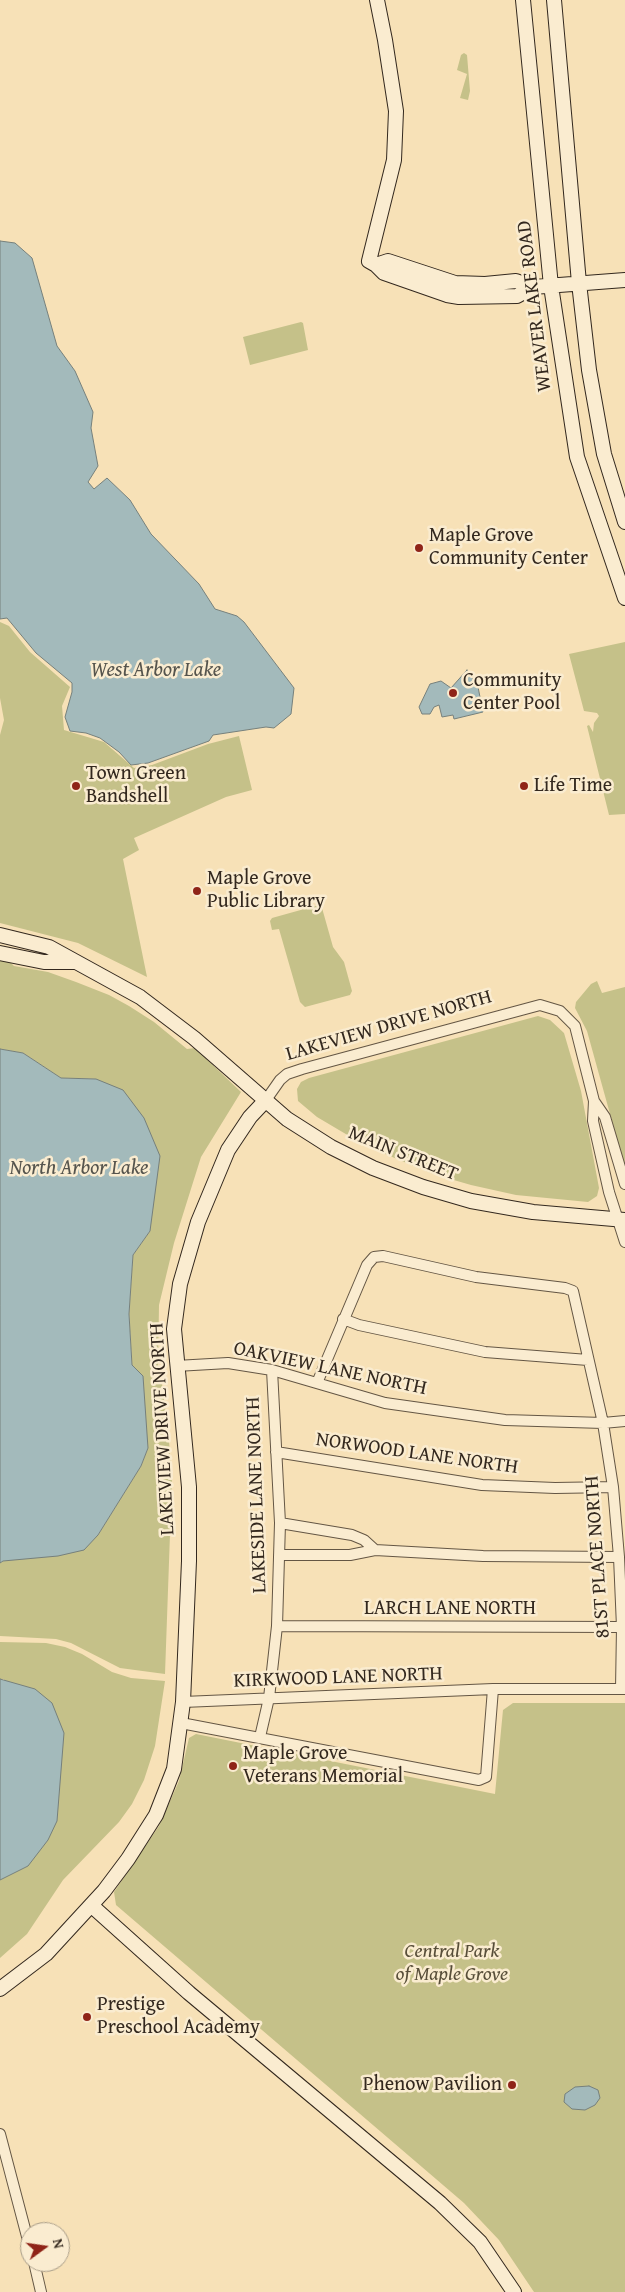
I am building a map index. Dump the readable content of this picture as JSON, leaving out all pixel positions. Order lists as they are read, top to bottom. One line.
{"streets":{"street":["WEAVER LAKE ROAD","LAKEVIEW DRIVE NORTH","MAIN STREET","OAKVIEW LANE NORTH","NORWOOD LANE NORTH","LAKESIDE LANE NORTH","81ST PLACE NORTH","LARCH LANE NORTH","KIRKWOOD LANE NORTH"]},"crossings":[["LAKEVIEW DRIVE NORTH","MAIN STREET"],["LAKEVIEW DRIVE NORTH","OAKVIEW LANE NORTH"],["LAKEVIEW DRIVE NORTH","KIRKWOOD LANE NORTH"],["OAKVIEW LANE NORTH","LAKESIDE LANE NORTH"],["OAKVIEW LANE NORTH","81ST PLACE NORTH"],["NORWOOD LANE NORTH","LAKESIDE LANE NORTH"],["NORWOOD LANE NORTH","81ST PLACE NORTH"],["LAKESIDE LANE NORTH","LARCH LANE NORTH"],["LAKESIDE LANE NORTH","KIRKWOOD LANE NORTH"],["81ST PLACE NORTH","LARCH LANE NORTH"],["81ST PLACE NORTH","KIRKWOOD LANE NORTH"]],"water":["West Arbor Lake","North Arbor Lake"],"parks":["Central Park of Maple Grove"],"places":["Maple Grove Community Center","Community Center Pool","Town Green Bandshell","Life Time","Maple Grove Public Library","Maple Grove Veterans Memorial","Prestige Preschool Academy","Phenow Pavilion"],"north":"right"}
